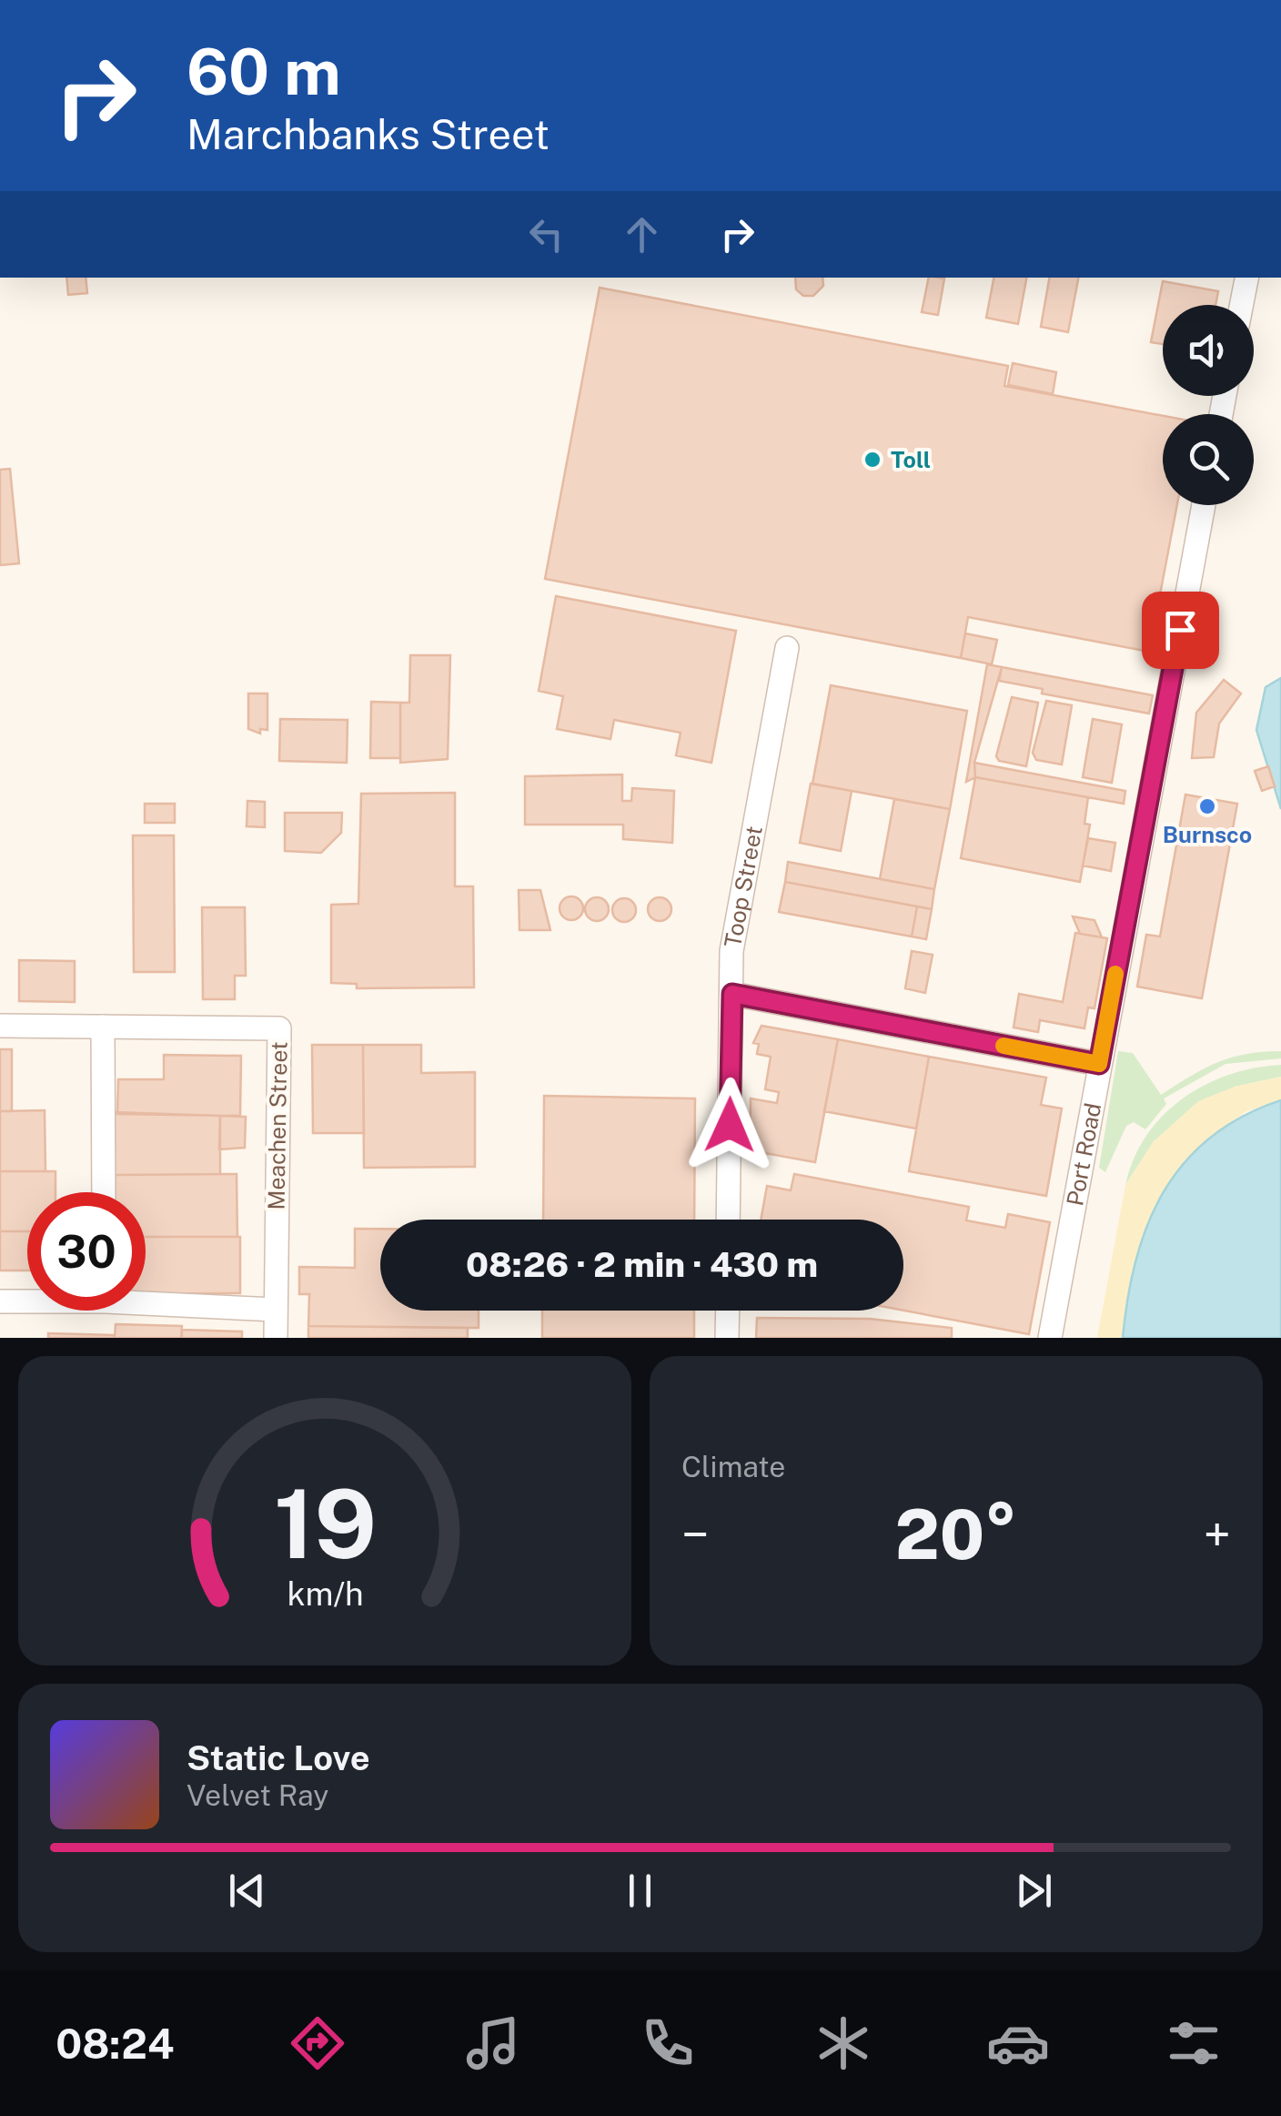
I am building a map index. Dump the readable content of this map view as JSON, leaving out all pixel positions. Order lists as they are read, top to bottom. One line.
{"streets":{"street":["Toop Street","Meachen Street","Port Road"]},"places":["Toll","Burnsco"],"page":{"turn":["60 m","Marchbanks Street"],"limit":"30","trip":"08:26 · 2 min · 430 m","tile":"Climate","heat":["−","20°","+"],"song":["Static Love","Velvet Ray"],"tabs":"08:24","gauge":["19","km/h"]}}
